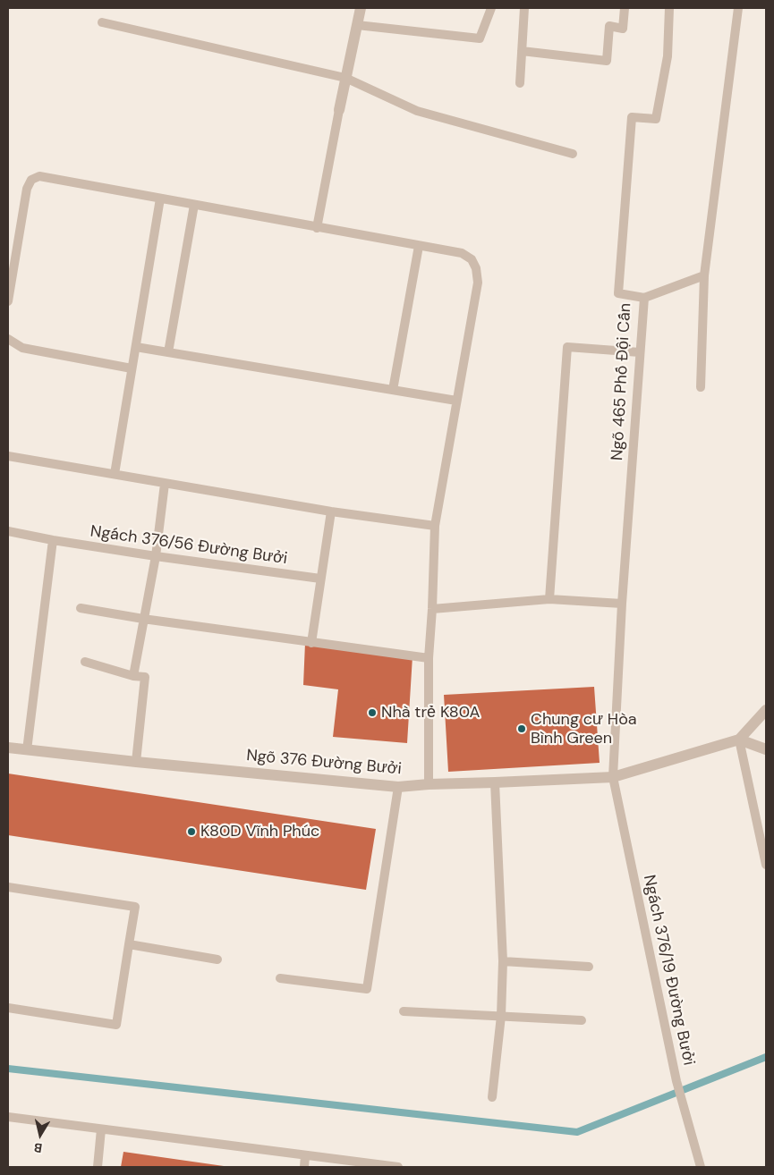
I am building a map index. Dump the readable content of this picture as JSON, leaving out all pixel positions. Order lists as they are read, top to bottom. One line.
{"streets":{"street":["Ngõ 376 Đường Bưởi"],"lane":["Ngõ 465 Phố Đội Cấn","Ngách 376/56 Đường Bưởi","Ngách 376/19 Đường Bưởi"]},"crossings":[["Ngõ 465 Phố Đội Cấn","Ngõ 376 Đường Bưởi"],["Ngõ 465 Phố Đội Cấn","Ngách 376/19 Đường Bưởi"],["Ngõ 376 Đường Bưởi","Ngách 376/19 Đường Bưởi"]],"places":["Nhà trẻ K80A","Chung cư Hòa Bình Green","K80D Vĩnh Phúc"],"north":"bottom"}
